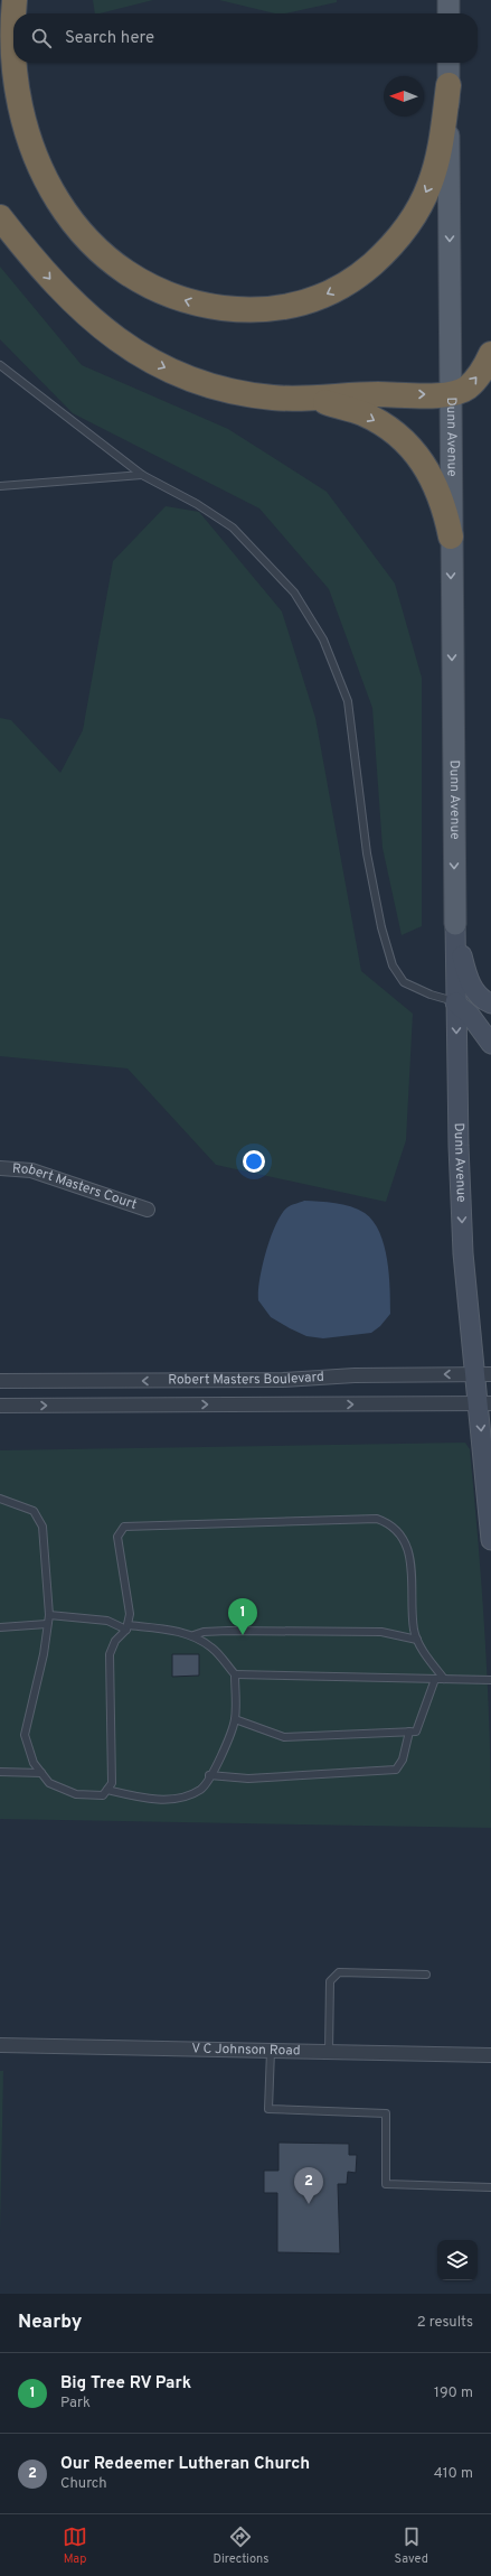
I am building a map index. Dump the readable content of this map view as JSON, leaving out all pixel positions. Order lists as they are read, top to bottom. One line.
{"streets":{"main road":["Dunn Avenue"],"street":["Robert Masters Court","Robert Masters Boulevard","V C Johnson Road"]},"crossings":[["Dunn Avenue","Robert Masters Boulevard"]],"one_way":["Dunn Avenue"],"north":"left","page":{"search":"Search here","pins":["1","2"],"heading":["Nearby","2 results"],"list":[{"mark":"1","name":"Big Tree RV Park","note":"Park","value":"190 m"},{"mark":"2","name":"Our Redeemer Lutheran Church","note":"Church","value":"410 m"}],"nav":["Map","Directions","Saved"]}}
